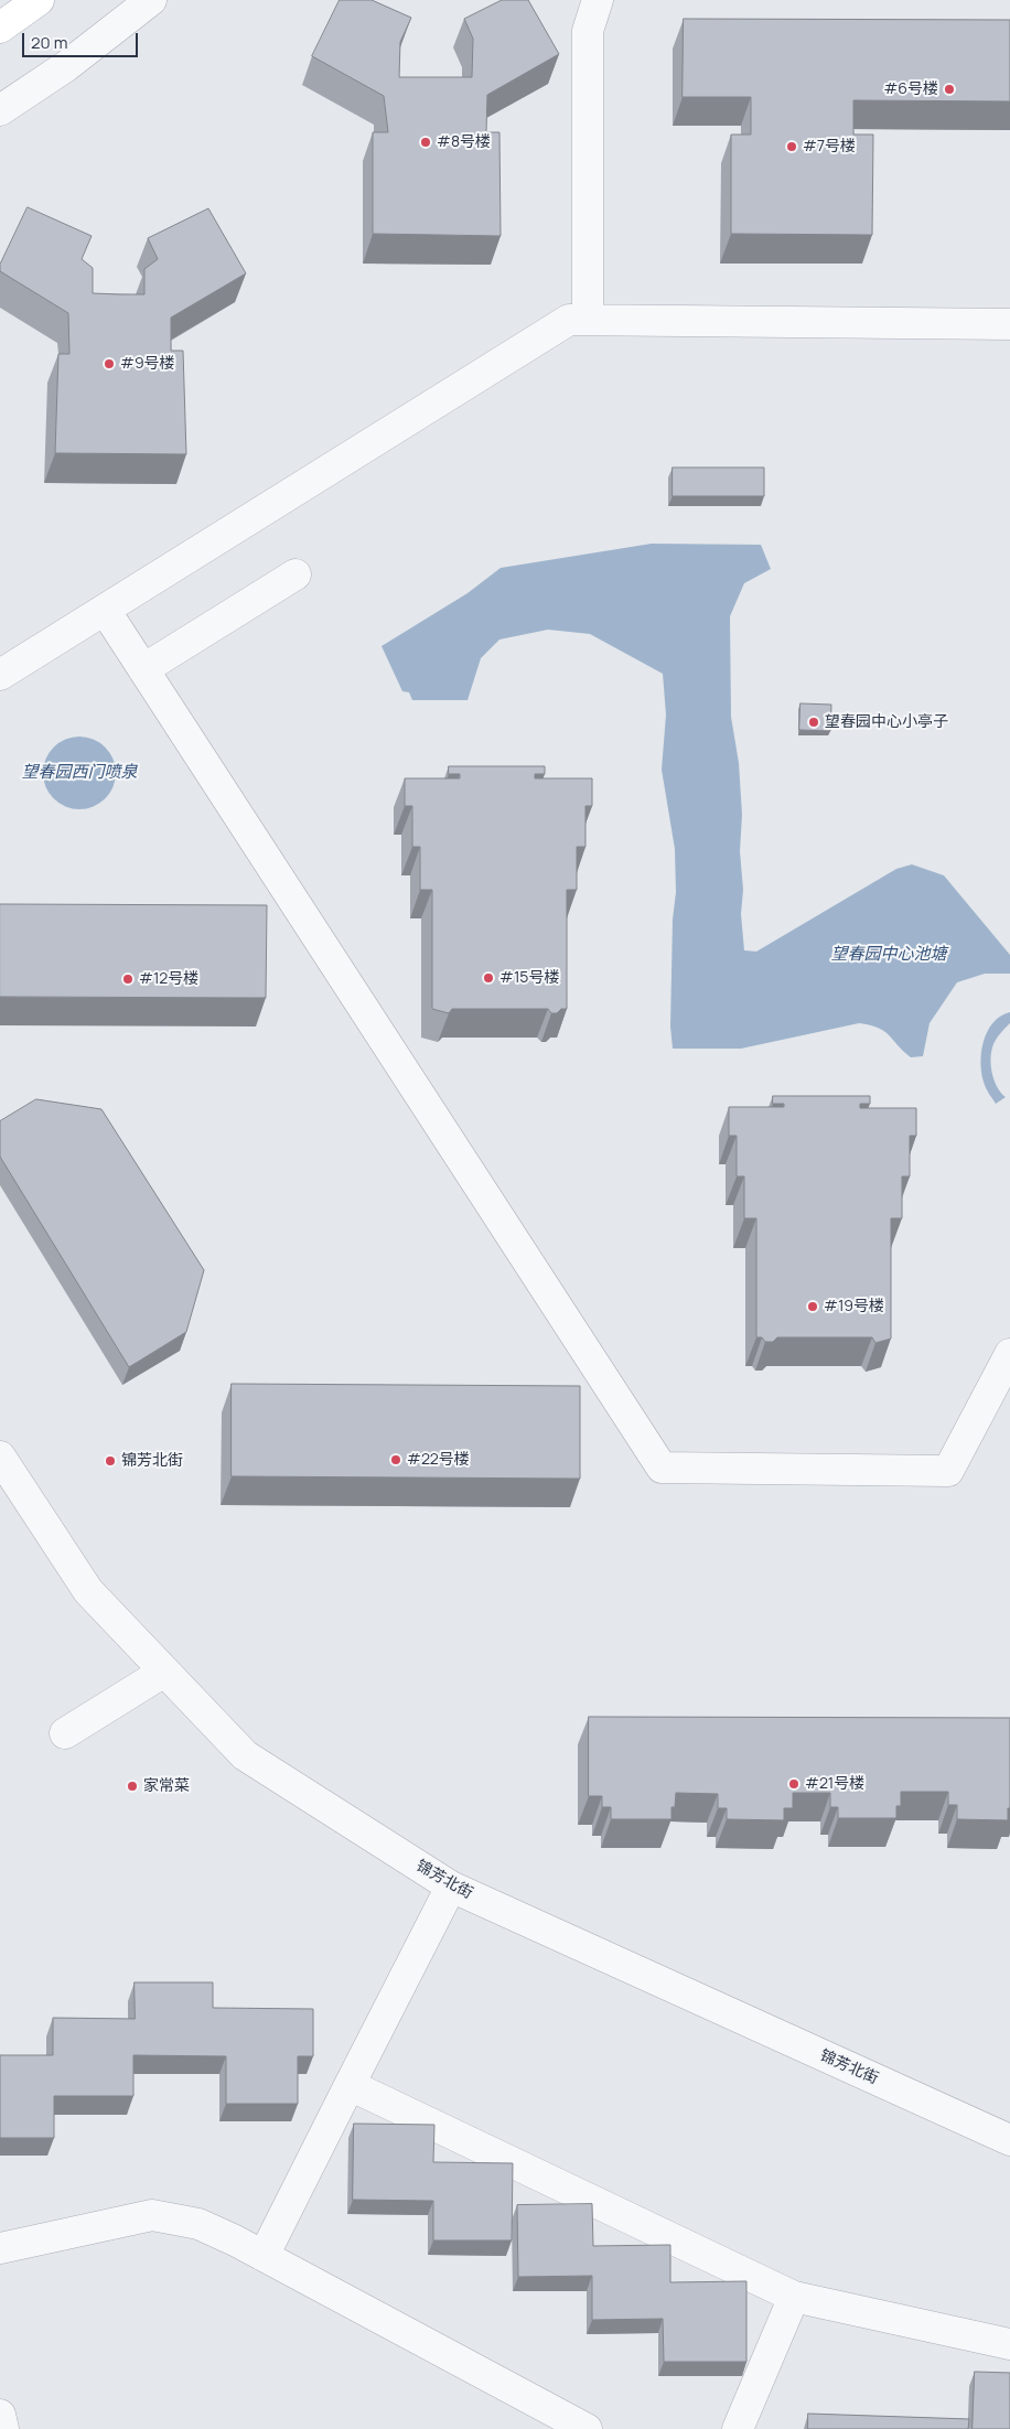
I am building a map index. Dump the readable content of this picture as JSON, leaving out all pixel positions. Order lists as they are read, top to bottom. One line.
{"streets":{"street":["锦芳北街"]},"water":["望春园西门喷泉","望春园中心池塘"],"places":["#6号楼","#8号楼","#7号楼","#9号楼","望春园中心小亭子","#15号楼","#12号楼","#19号楼","#22号楼","锦芳北街","#21号楼","家常菜"],"scale_bar":"20 m"}
